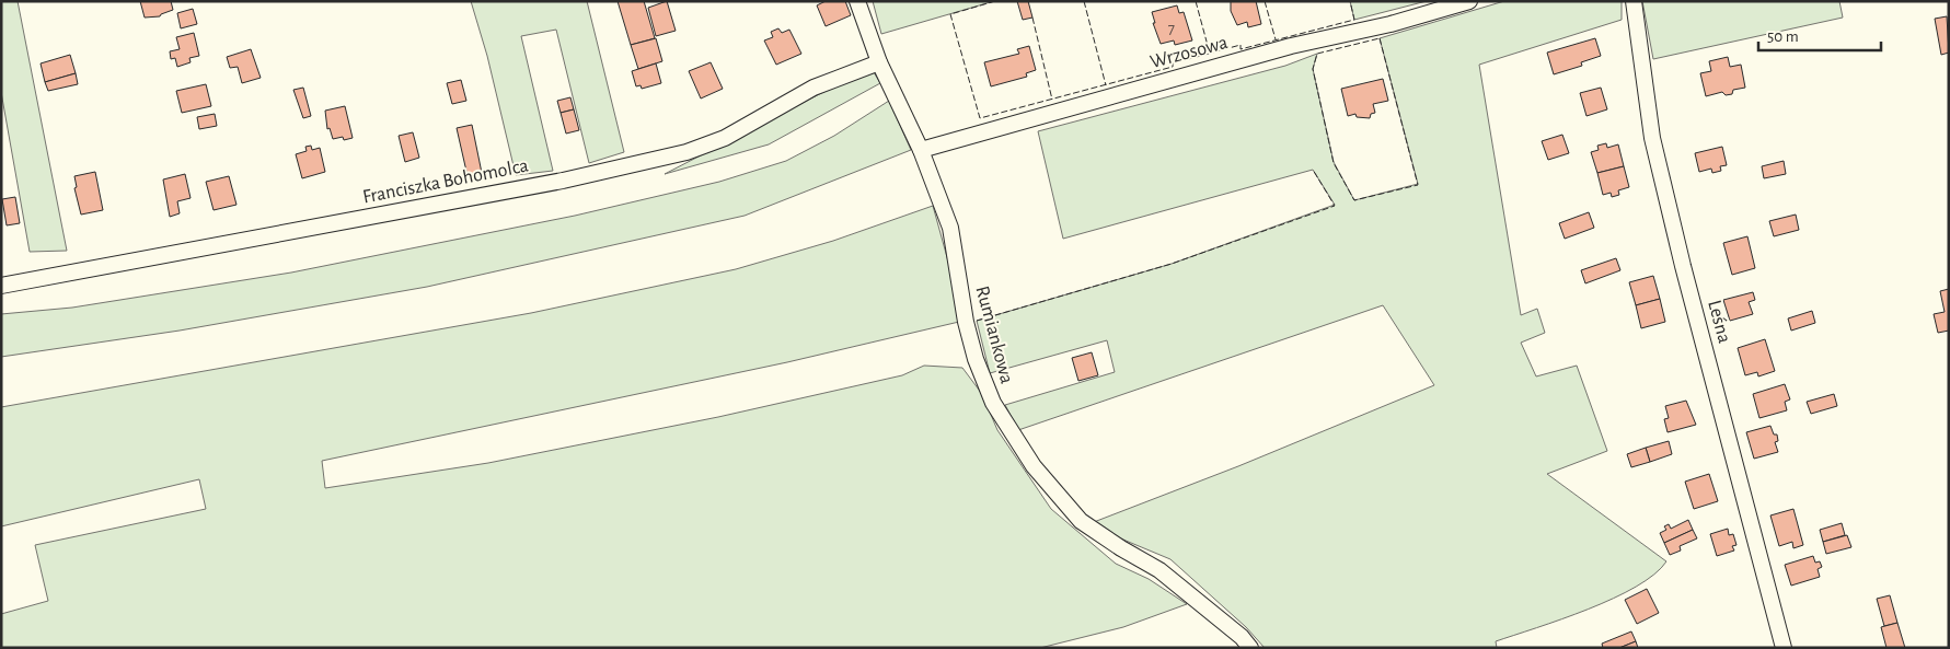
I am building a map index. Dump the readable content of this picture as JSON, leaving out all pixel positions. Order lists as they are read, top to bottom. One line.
{"streets":{"street":["Wrzosowa","Franciszka Bohomolca","Leśna","Rumiankowa"]},"crossings":[["Wrzosowa","Rumiankowa"],["Franciszka Bohomolca","Rumiankowa"]],"house_numbers":["7"],"scale_bar":"50 m"}
